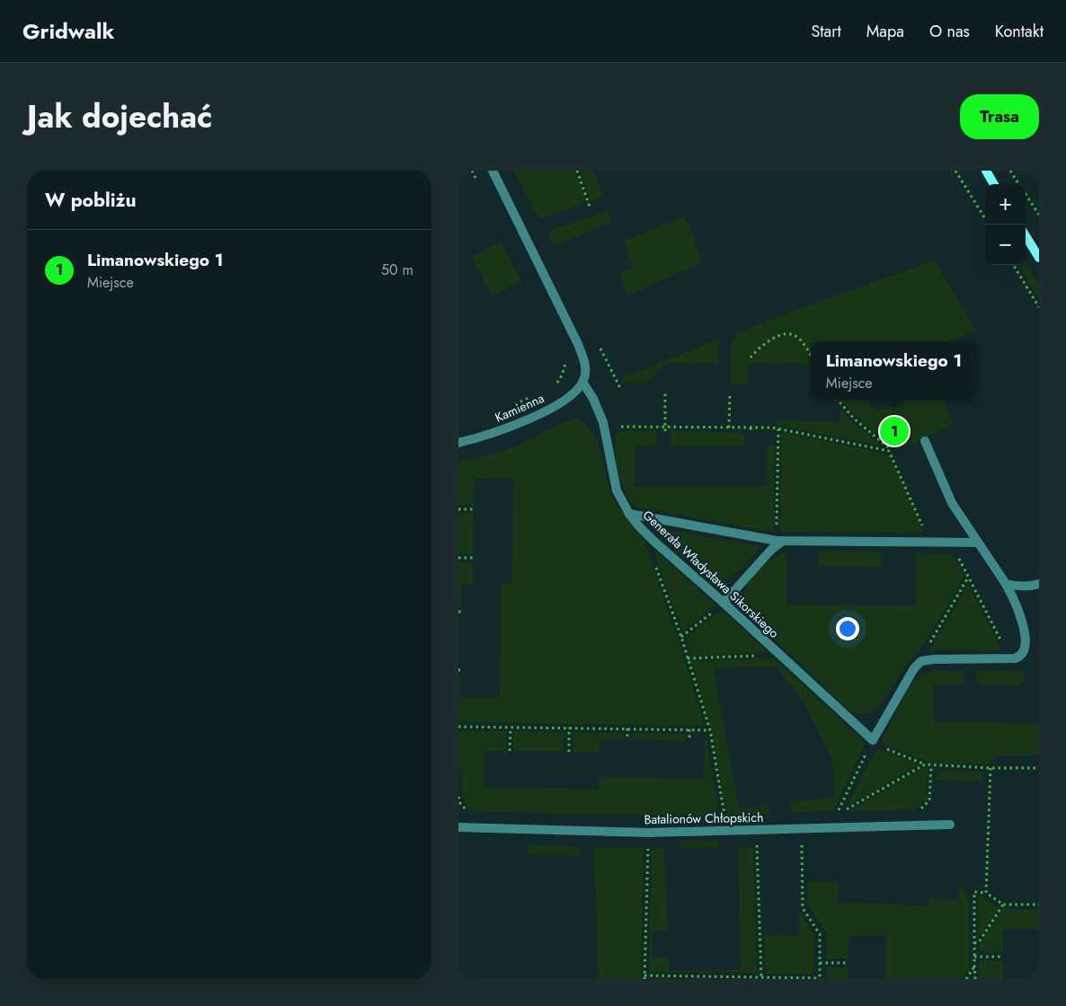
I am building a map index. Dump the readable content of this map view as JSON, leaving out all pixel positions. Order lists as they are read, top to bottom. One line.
{"streets":{"street":["Kamienna","Generała Władysława Sikorskiego","Batalionów Chłopskich"]},"crossings":[["Kamienna","Generała Władysława Sikorskiego"]],"page":{"header":"Gridwalk","nav":["Start","Mapa","O nas","Kontakt"],"title":"Jak dojechać","buttons":"Trasa","heading":"W pobliżu","map_buttons":["+","−"],"list":[{"mark":"1","name":"Limanowskiego 1","note":"Miejsce","value":"50 m"}],"popup":["Limanowskiego 1","Miejsce"],"pins":"1"}}
